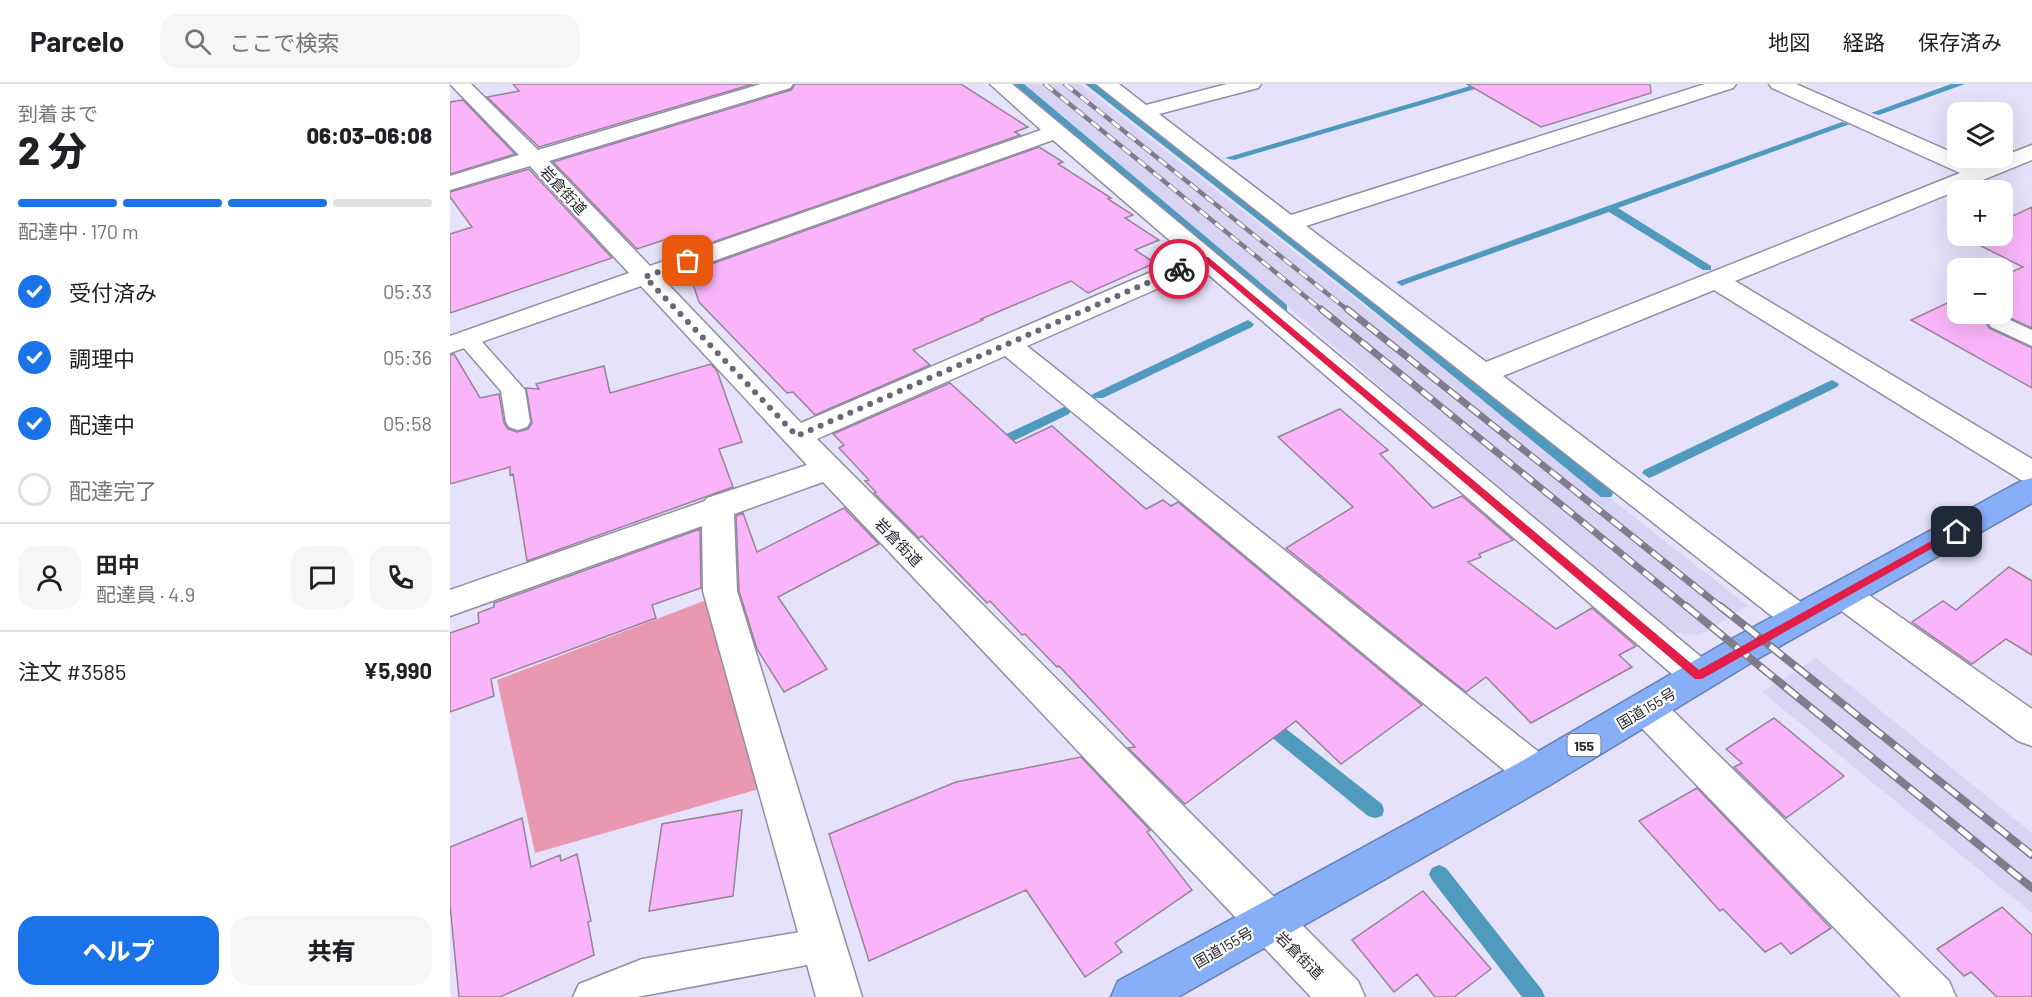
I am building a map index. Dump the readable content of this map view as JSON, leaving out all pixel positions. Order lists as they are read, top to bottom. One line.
{"streets":{"highway":["国道155号","155"],"street":["岩倉街道"]},"crossings":[["岩倉街道","国道155号"]],"page":{"header":"Parcelo","search":"ここで検索","nav":["地図","経路","保存済み"],"heading":["2 分","到着まで","06:03–06:08"],"panel":["田中","配達員 · 4.9","注文 #3585","¥5,990"],"map_buttons":["+","−"],"bar":"配達中 · 170 m","list":[["受付済み","05:33"],["調理中","05:36"],["配達中","05:58"],"配達完了"],"buttons":["ヘルプ","共有"]}}
